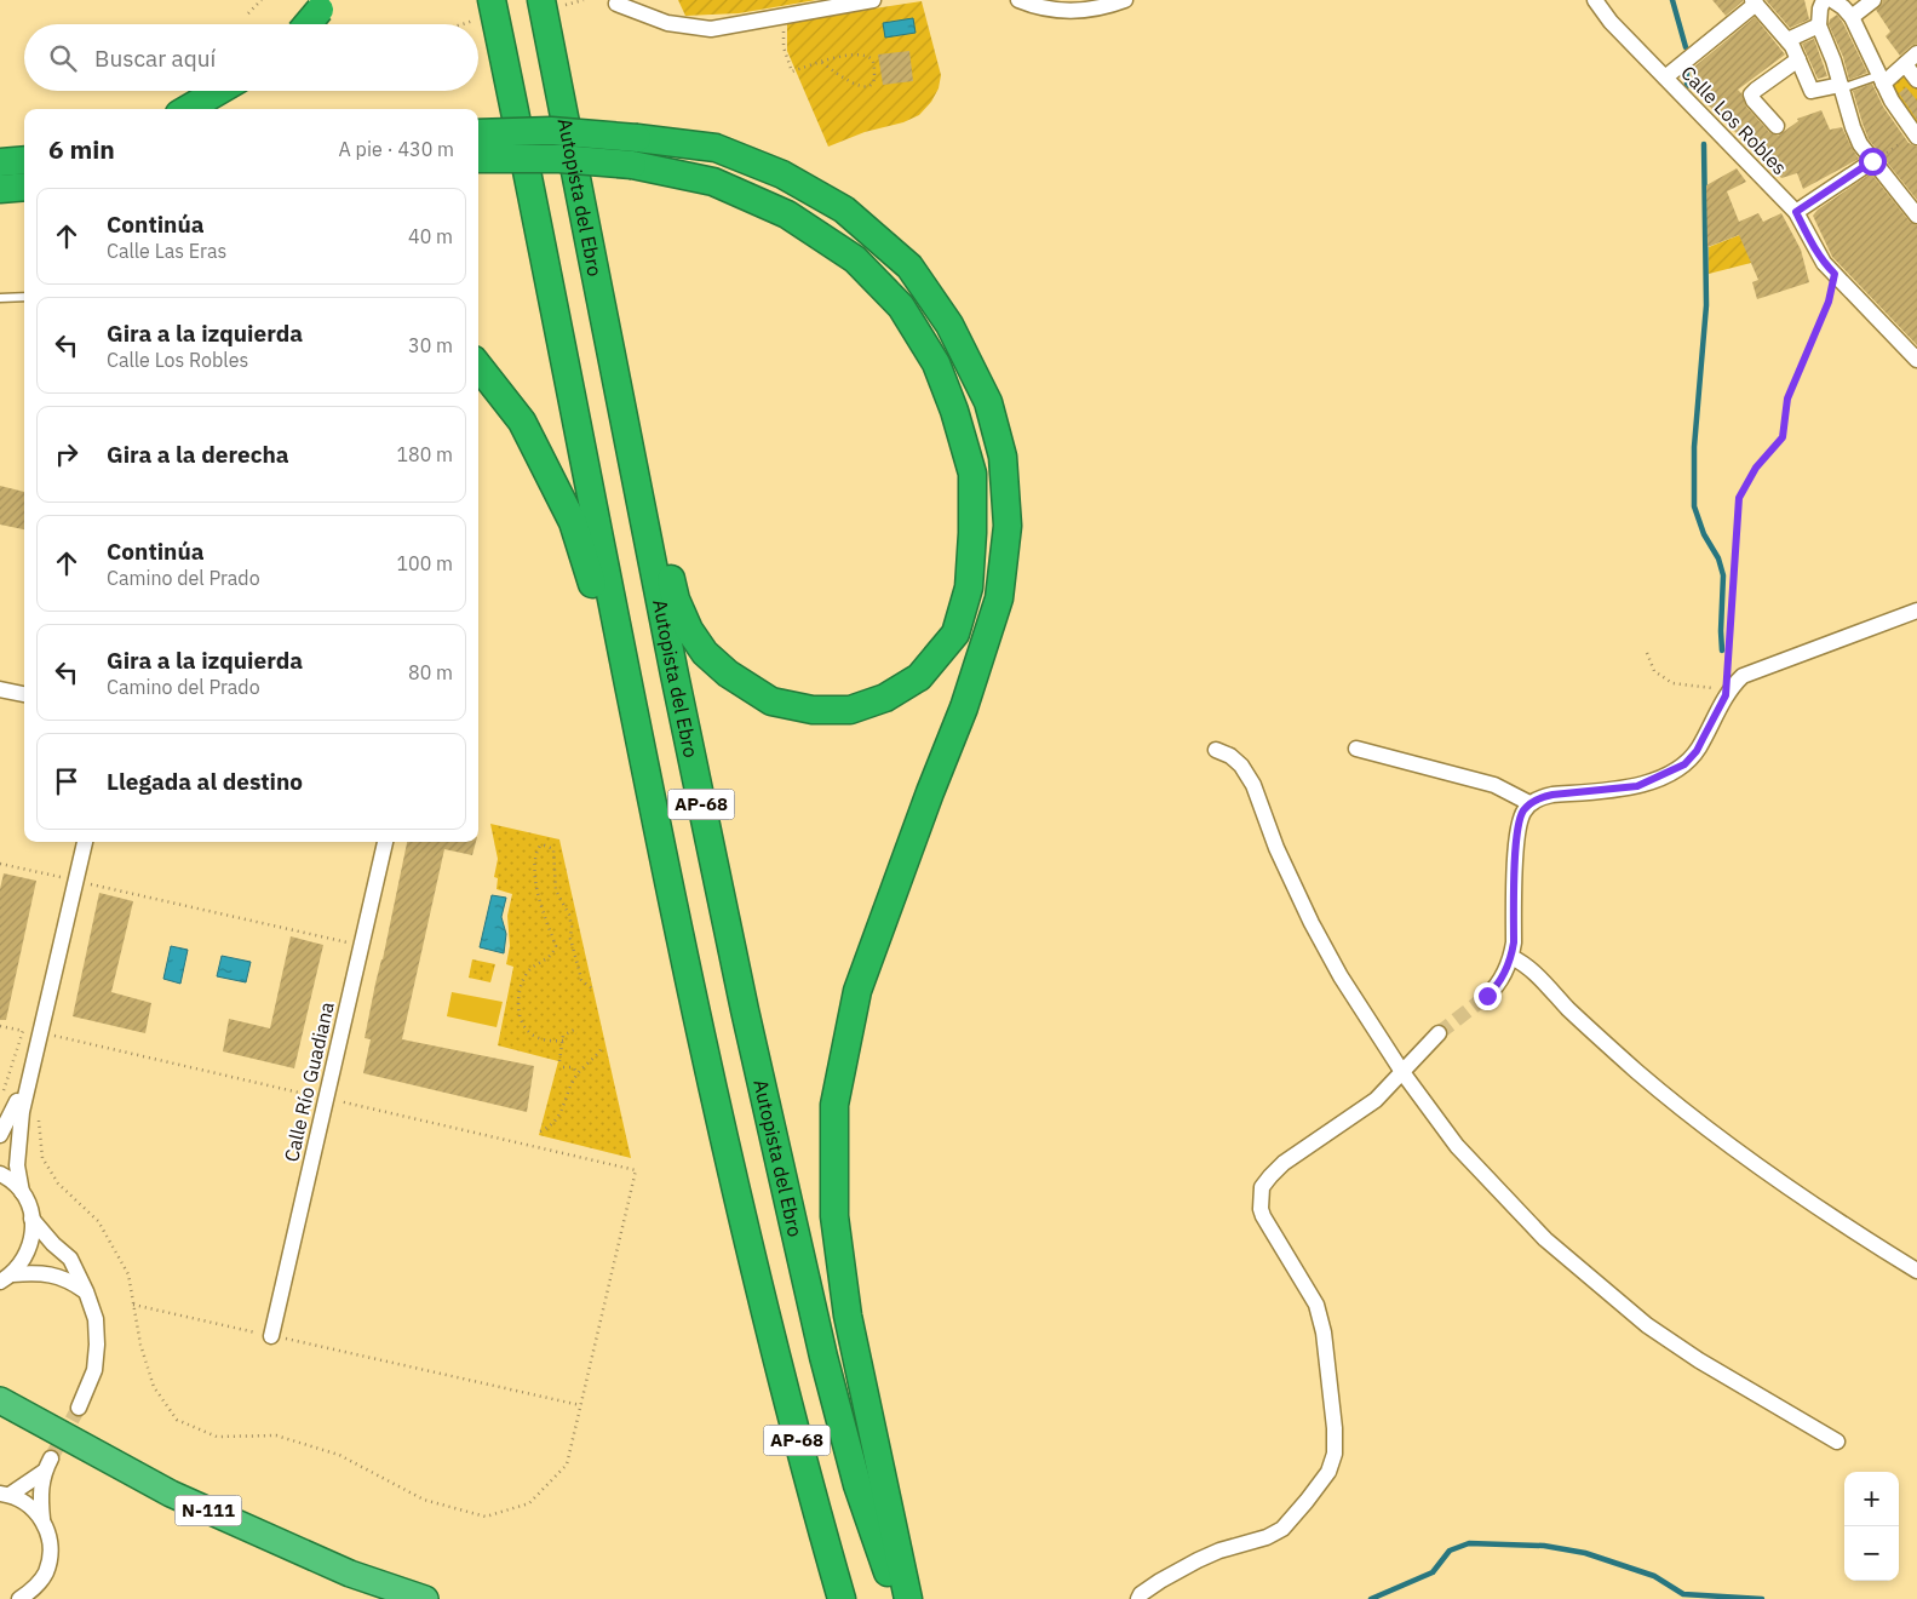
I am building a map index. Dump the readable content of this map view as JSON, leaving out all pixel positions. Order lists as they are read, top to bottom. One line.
{"streets":{"highway":["Autopista del Ebro","AP-68","N-111"],"street":["Calle Los Robles","Calle Río Guadiana"]},"page":{"search":"Buscar aquí","heading":["6 min","A pie · 430 m"],"list":[["Continúa","Calle Las Eras","40 m"],["Gira a la izquierda","Calle Los Robles","30 m"],["Gira a la derecha","180 m"],["Continúa","Camino del Prado","100 m"],["Gira a la izquierda","Camino del Prado","80 m"],"Llegada al destino"],"map_buttons":["+","−"]}}
